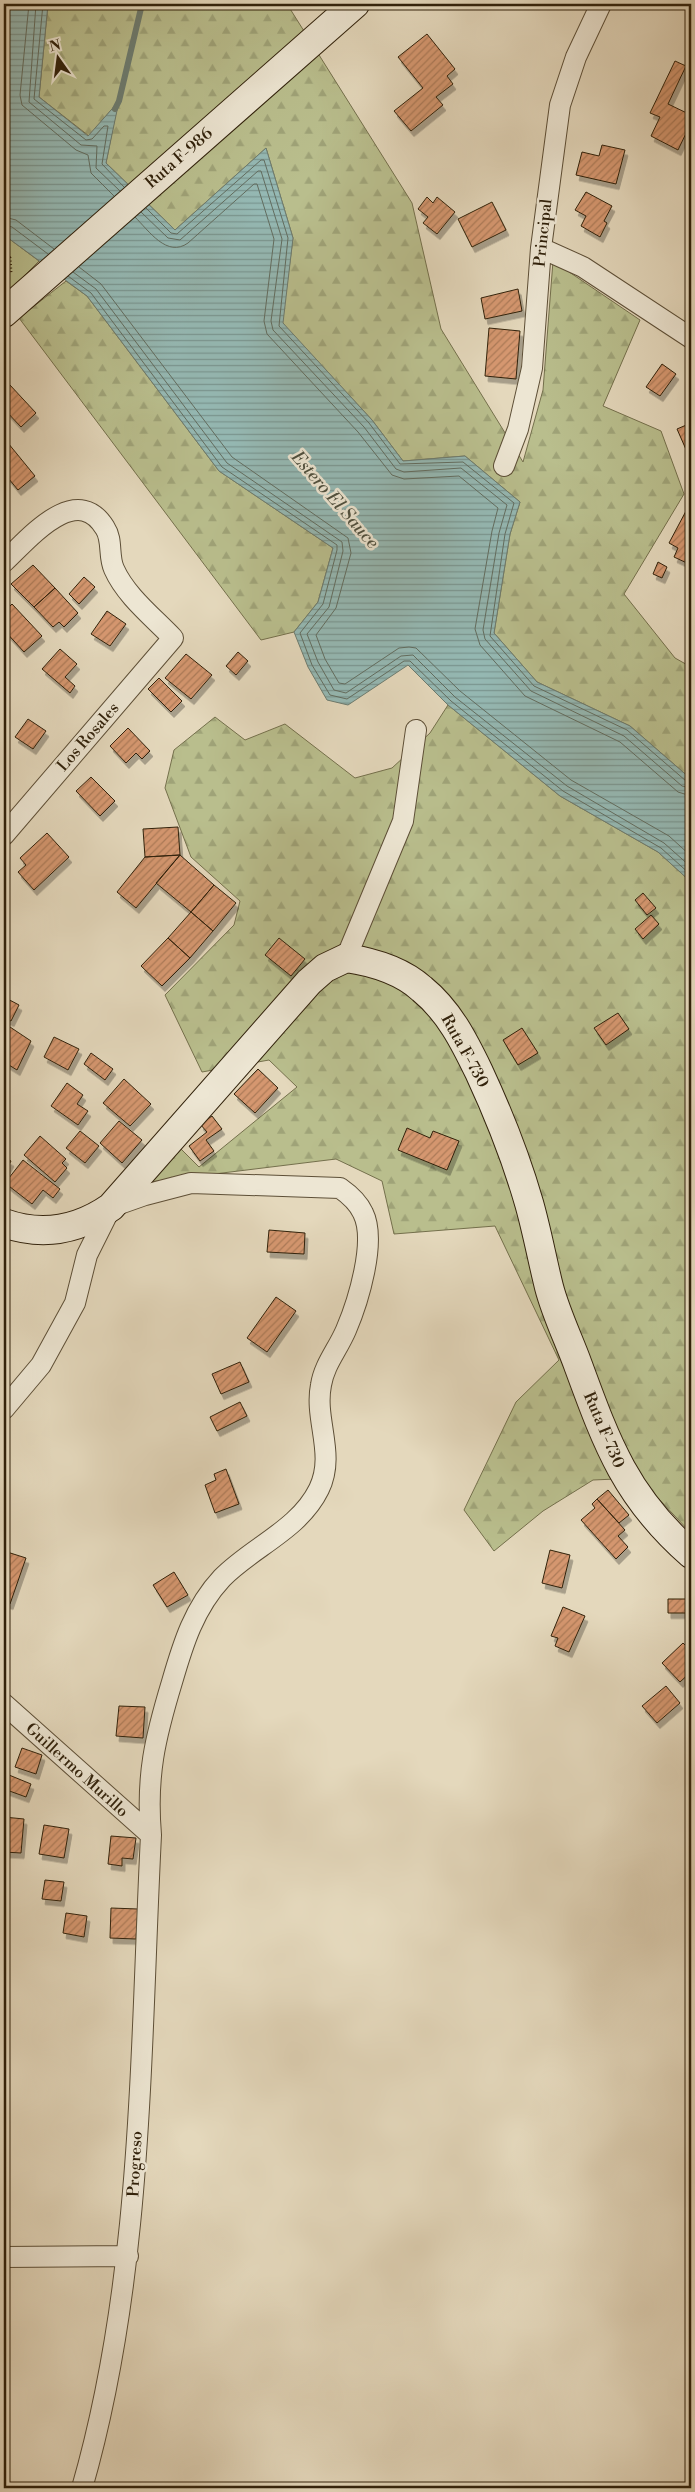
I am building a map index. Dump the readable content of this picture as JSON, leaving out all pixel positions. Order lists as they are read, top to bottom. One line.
{"streets":{"street":["Ruta F-986","Principal","Los Rosales","Ruta F-730","Guillermo Murillo","Progreso"]},"crossings":[["Guillermo Murillo","Progreso"]],"water":["Estero El Sauce"],"north":"top"}
